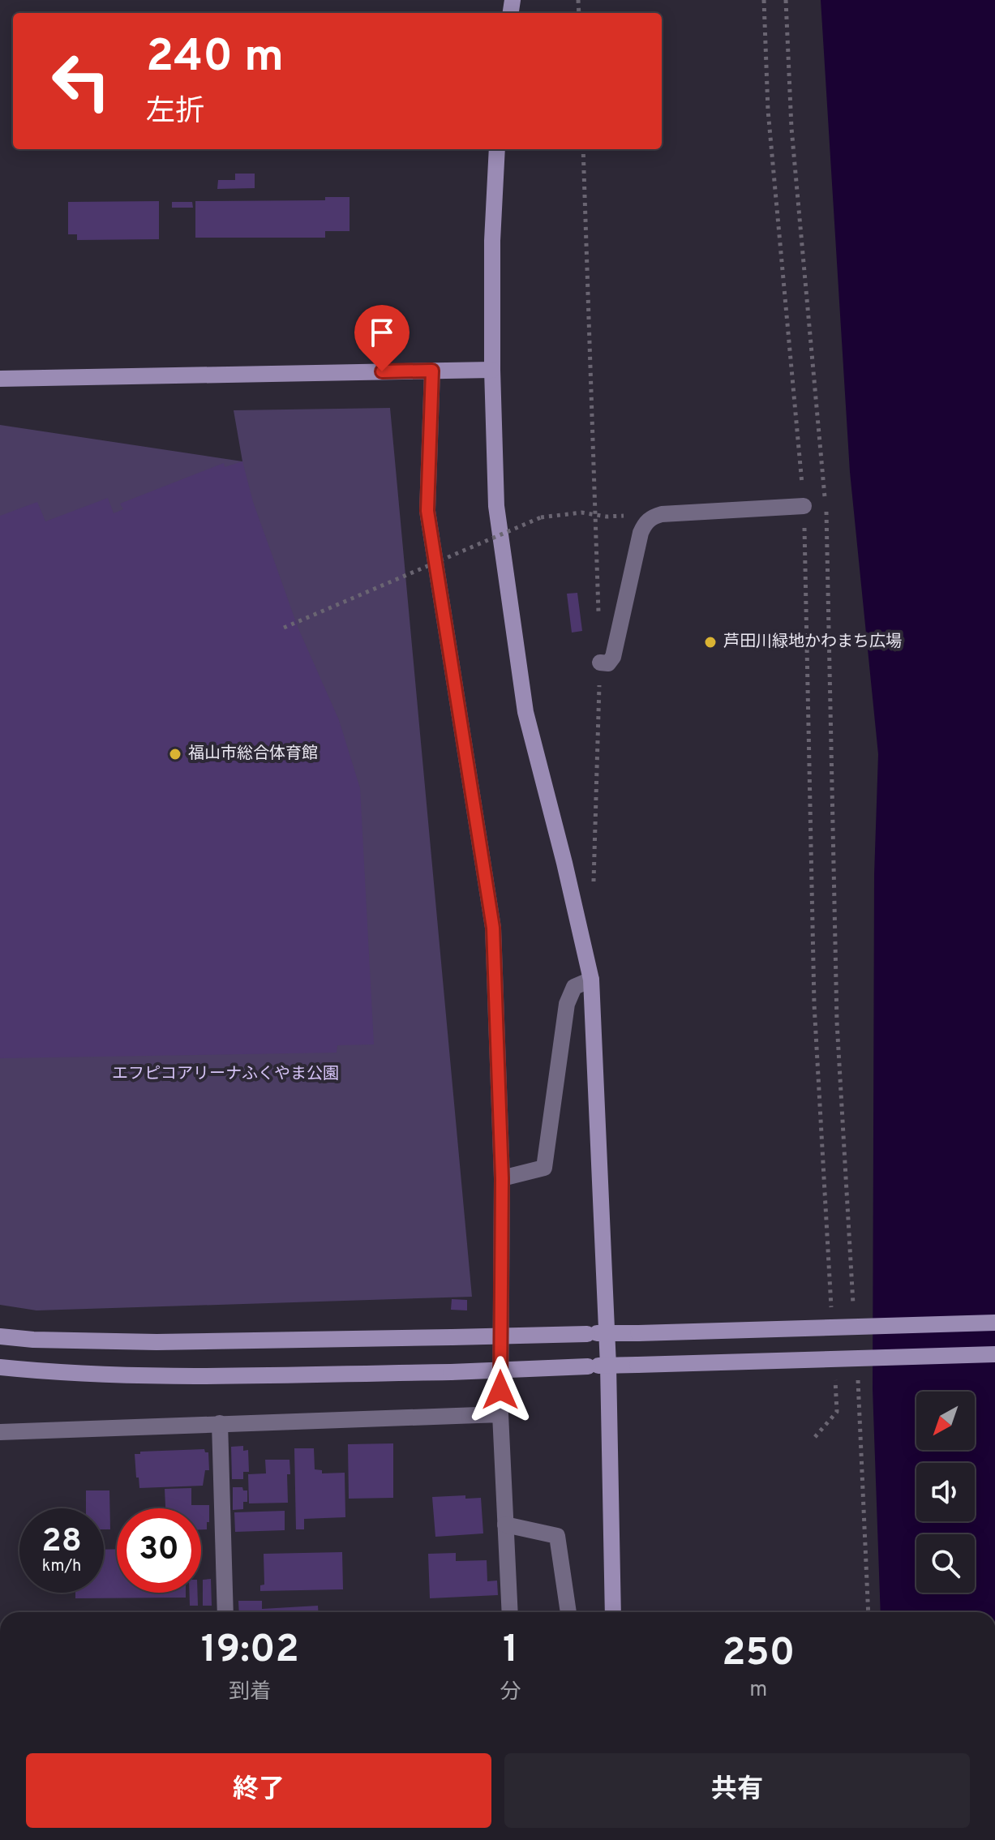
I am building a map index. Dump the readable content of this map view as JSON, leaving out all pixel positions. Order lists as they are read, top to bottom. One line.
{"parks":["エフピコアリーナふくやま公園"],"places":["芦田川緑地かわまち広場","福山市総合体育館"],"north":"bottom left","page":{"turn":["240 m","左折"],"speed":"28 km/h","limit":"30","eta":["19:02","到着","1","分","250","m"],"buttons":["終了","共有"]}}
